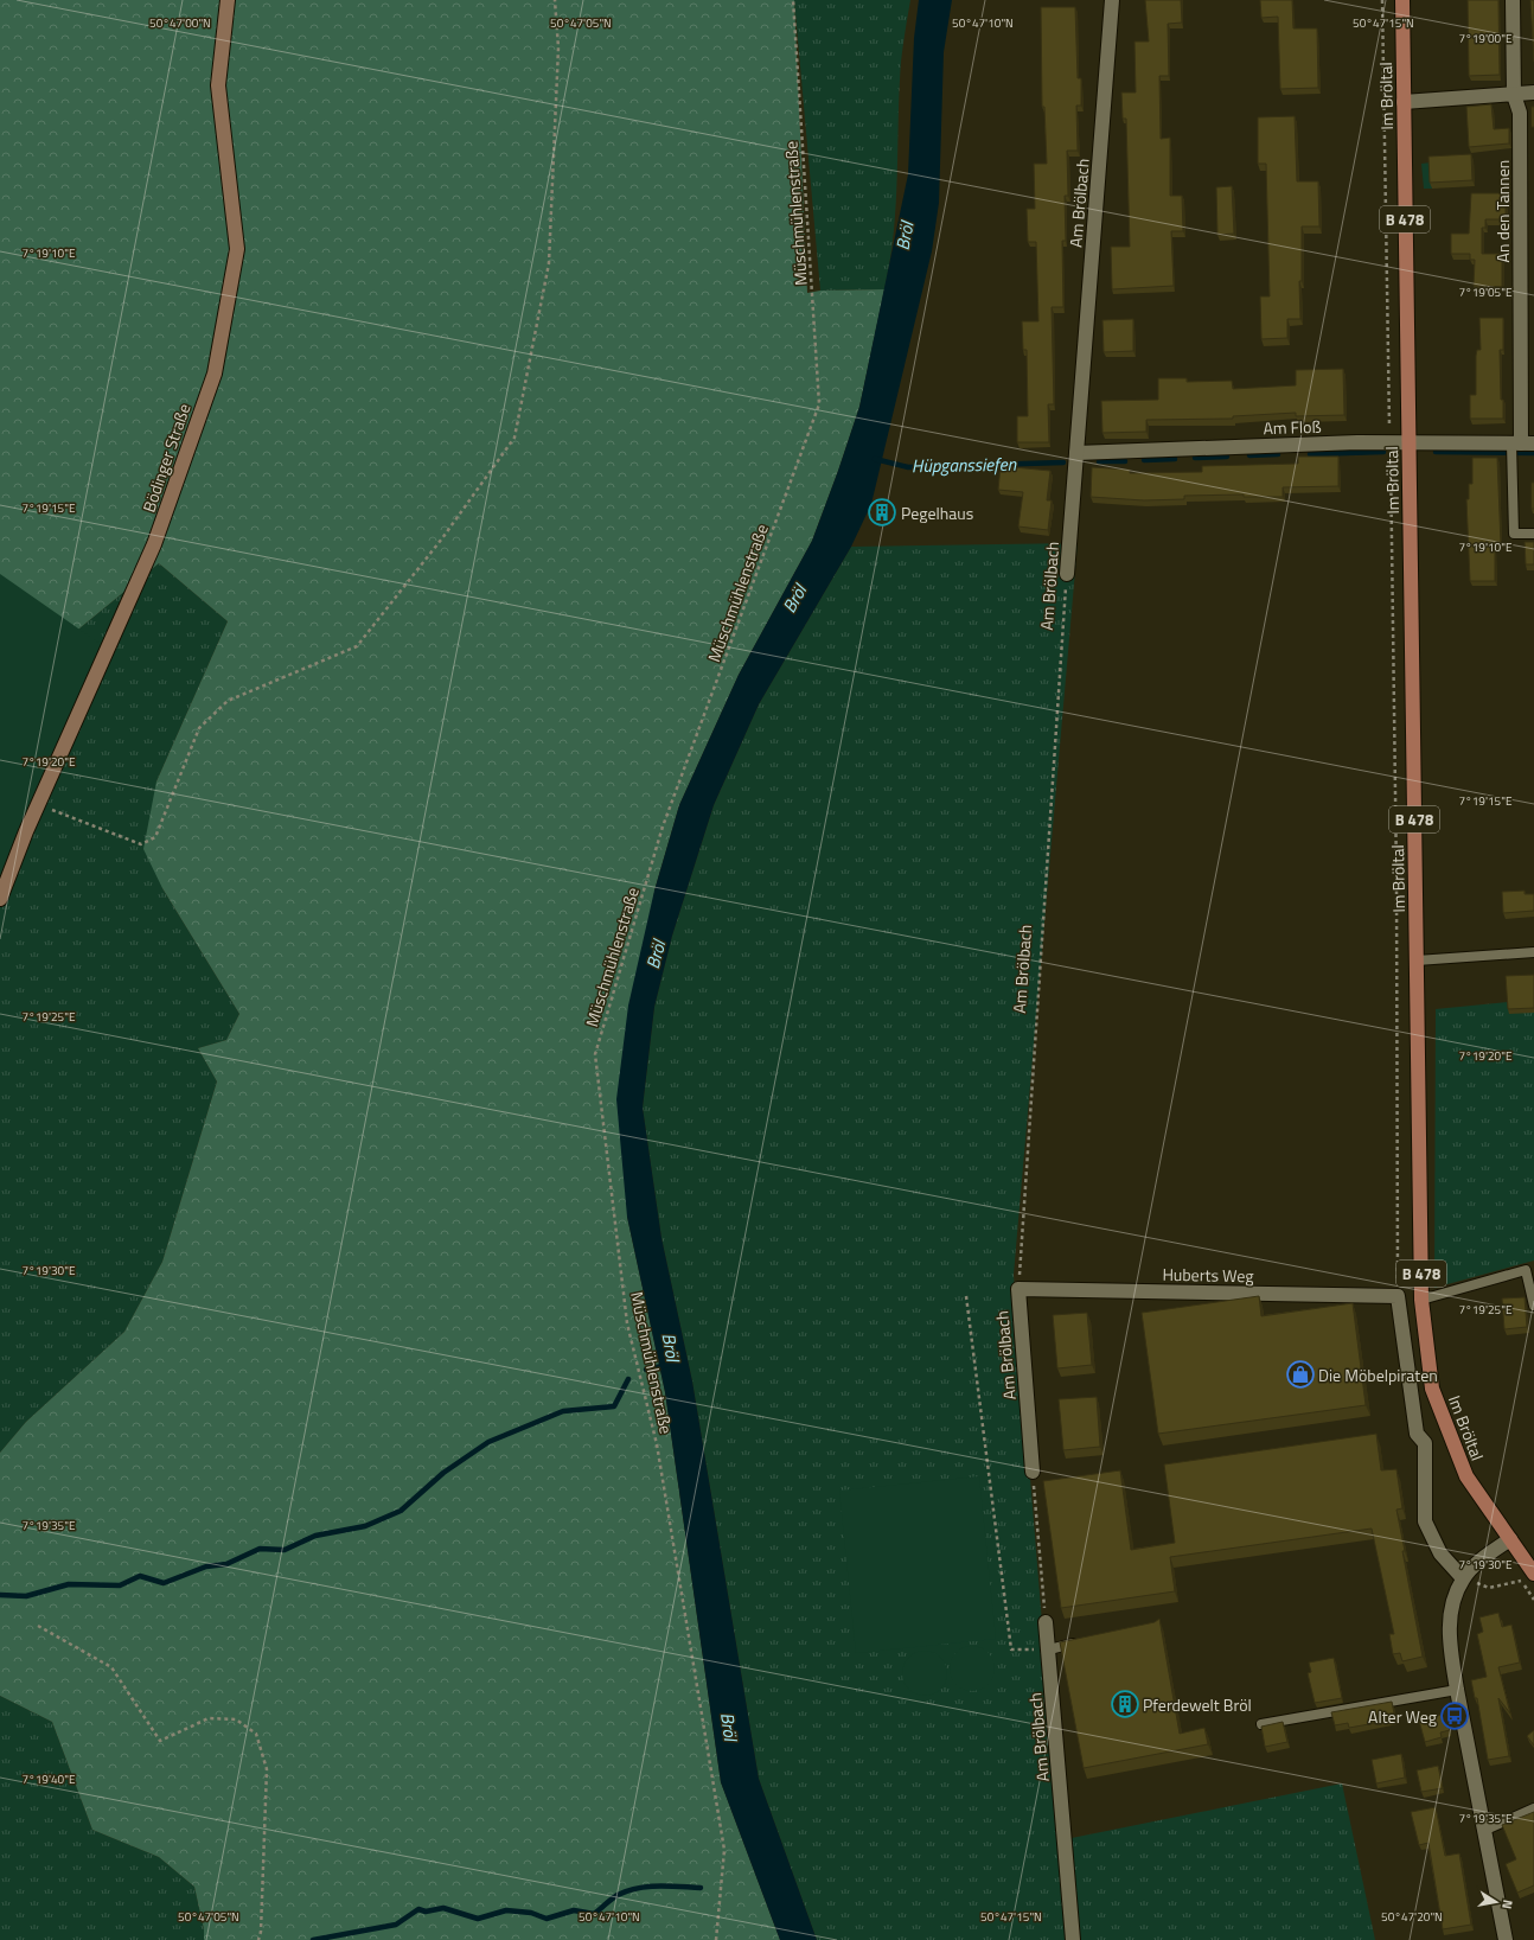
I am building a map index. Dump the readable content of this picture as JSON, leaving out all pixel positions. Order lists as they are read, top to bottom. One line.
{"streets":{"main road":["Im Bröltal","B 478"],"street":["Am Brölbach","An den Tannen","Am Floß","Bödinger Straße","Huberts Weg"],"path":["Müschmühlenstraße"]},"crossings":[["Im Bröltal","Am Floß"],["Am Brölbach","Am Floß"],["Am Brölbach","Huberts Weg"],["An den Tannen","Am Floß"]],"water":["Bröl","Hüpganssiefen"],"places":{"building":["Pegelhaus","Pferdewelt Bröl"],"shop":["Die Möbelpiraten"],"bus stop":["Alter Weg"]},"north":"right","coordinates":["50°47'00\"N","50°47'05\"N","50°47'10\"N","50°47'15\"N","7°19'00\"E","7°19'10\"E","7°19'05\"E","7°19'15\"E","7°19'20\"E","7°19'25\"E","7°19'30\"E","7°19'35\"E","7°19'40\"E","50°47'20\"N"]}
